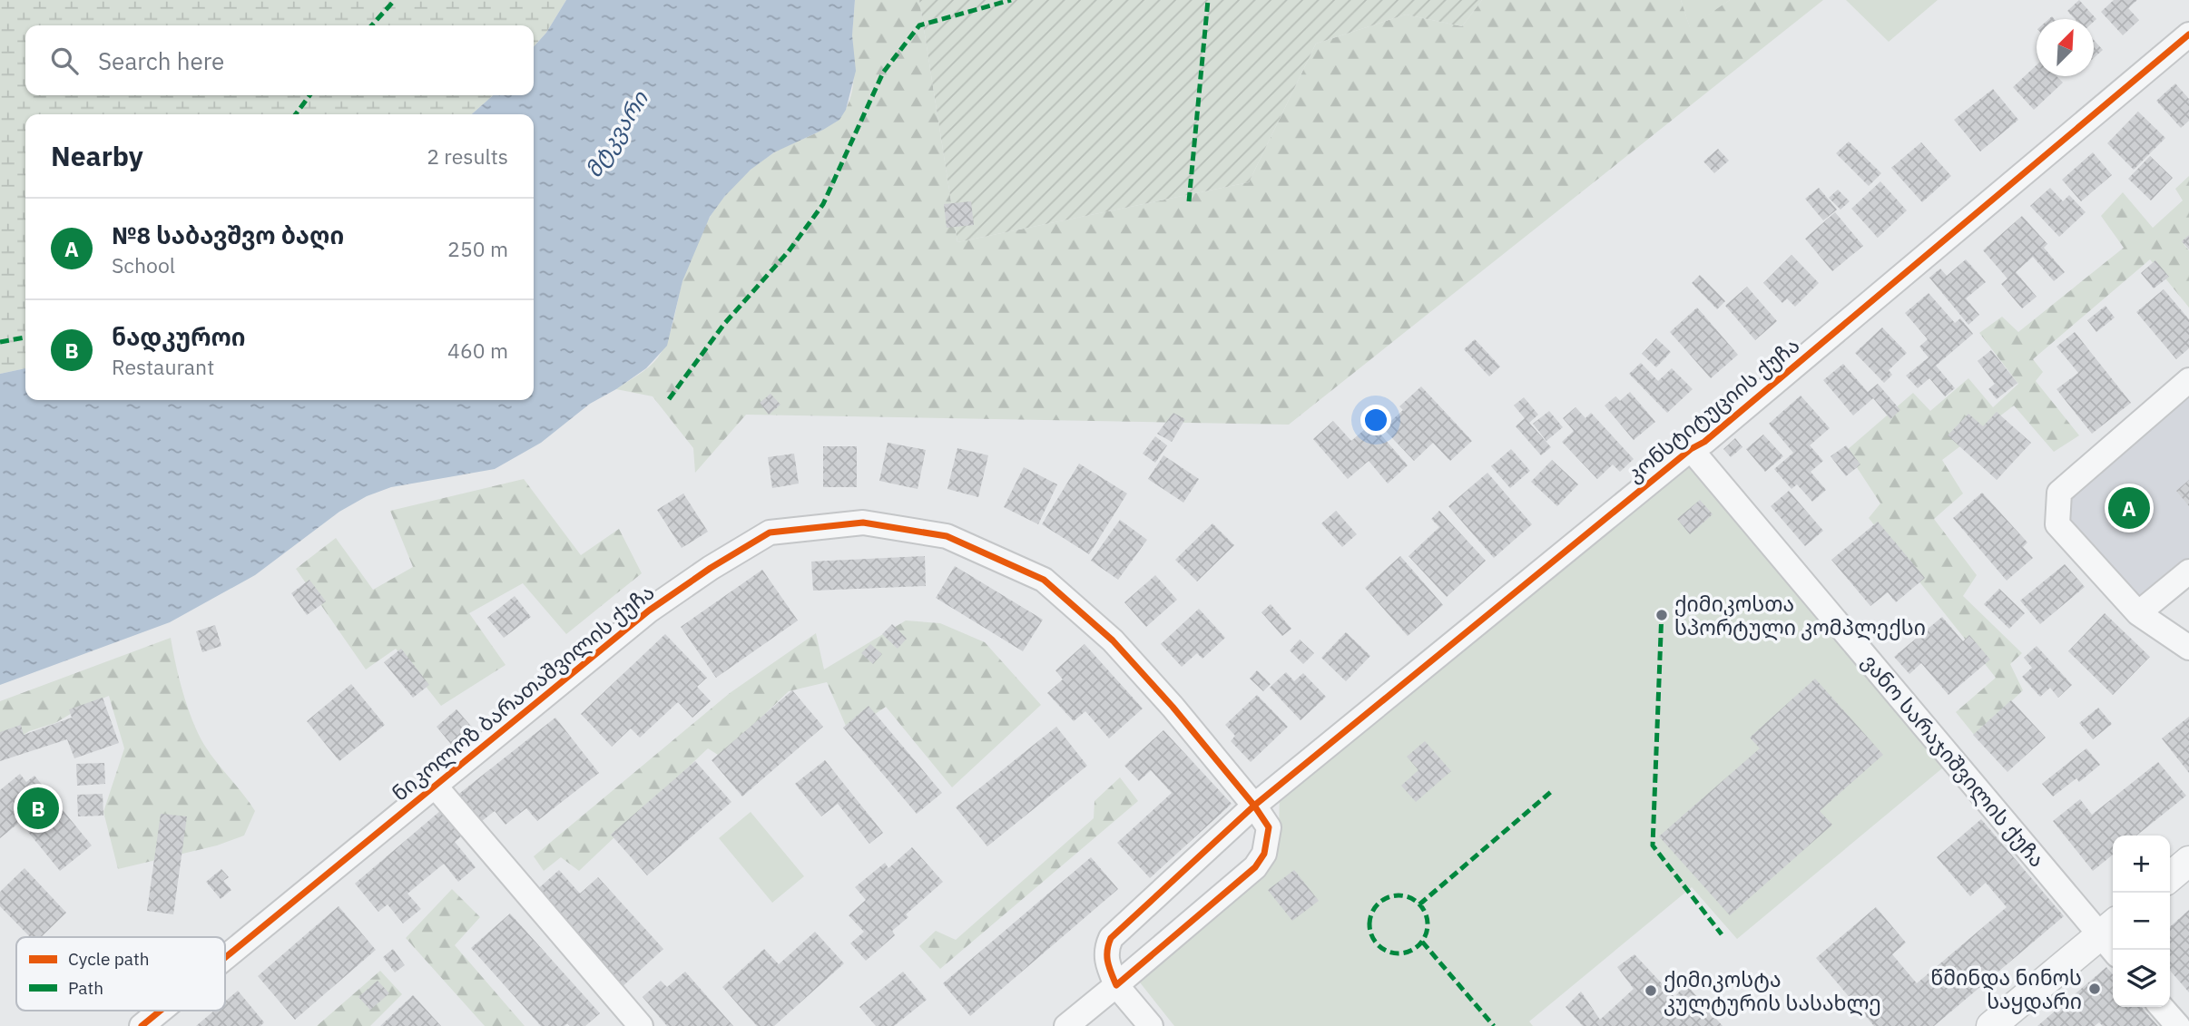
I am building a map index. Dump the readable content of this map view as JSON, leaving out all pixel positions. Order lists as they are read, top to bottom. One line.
{"streets":{"street":["კონსტიტუციის ქუჩა","ნიკოლოზ ბარათაშვილის ქუჩა","ვანო სარაჯიშვილის ქუჩა"]},"crossings":[["კონსტიტუციის ქუჩა","ნიკოლოზ ბარათაშვილის ქუჩა"],["კონსტიტუციის ქუჩა","ვანო სარაჯიშვილის ქუჩა"]],"water":["მტკვარი"],"places":["ქიმიკოსთა სპორტული კომპლექსი","წმინდა ნინოს საყდარი","ქიმიკოსტა კულტურის სასახლე"],"legend":["Cycle path","Path"],"north":"top right","page":{"search":"Search here","heading":["Nearby","2 results"],"list":[{"mark":"A","name":"№8 საბავშვო ბაღი","note":"School","value":"250 m"},{"mark":"B","name":"ნადკუროი","note":"Restaurant","value":"460 m"}],"pins":["A","B"],"map_buttons":["+","−"]}}
